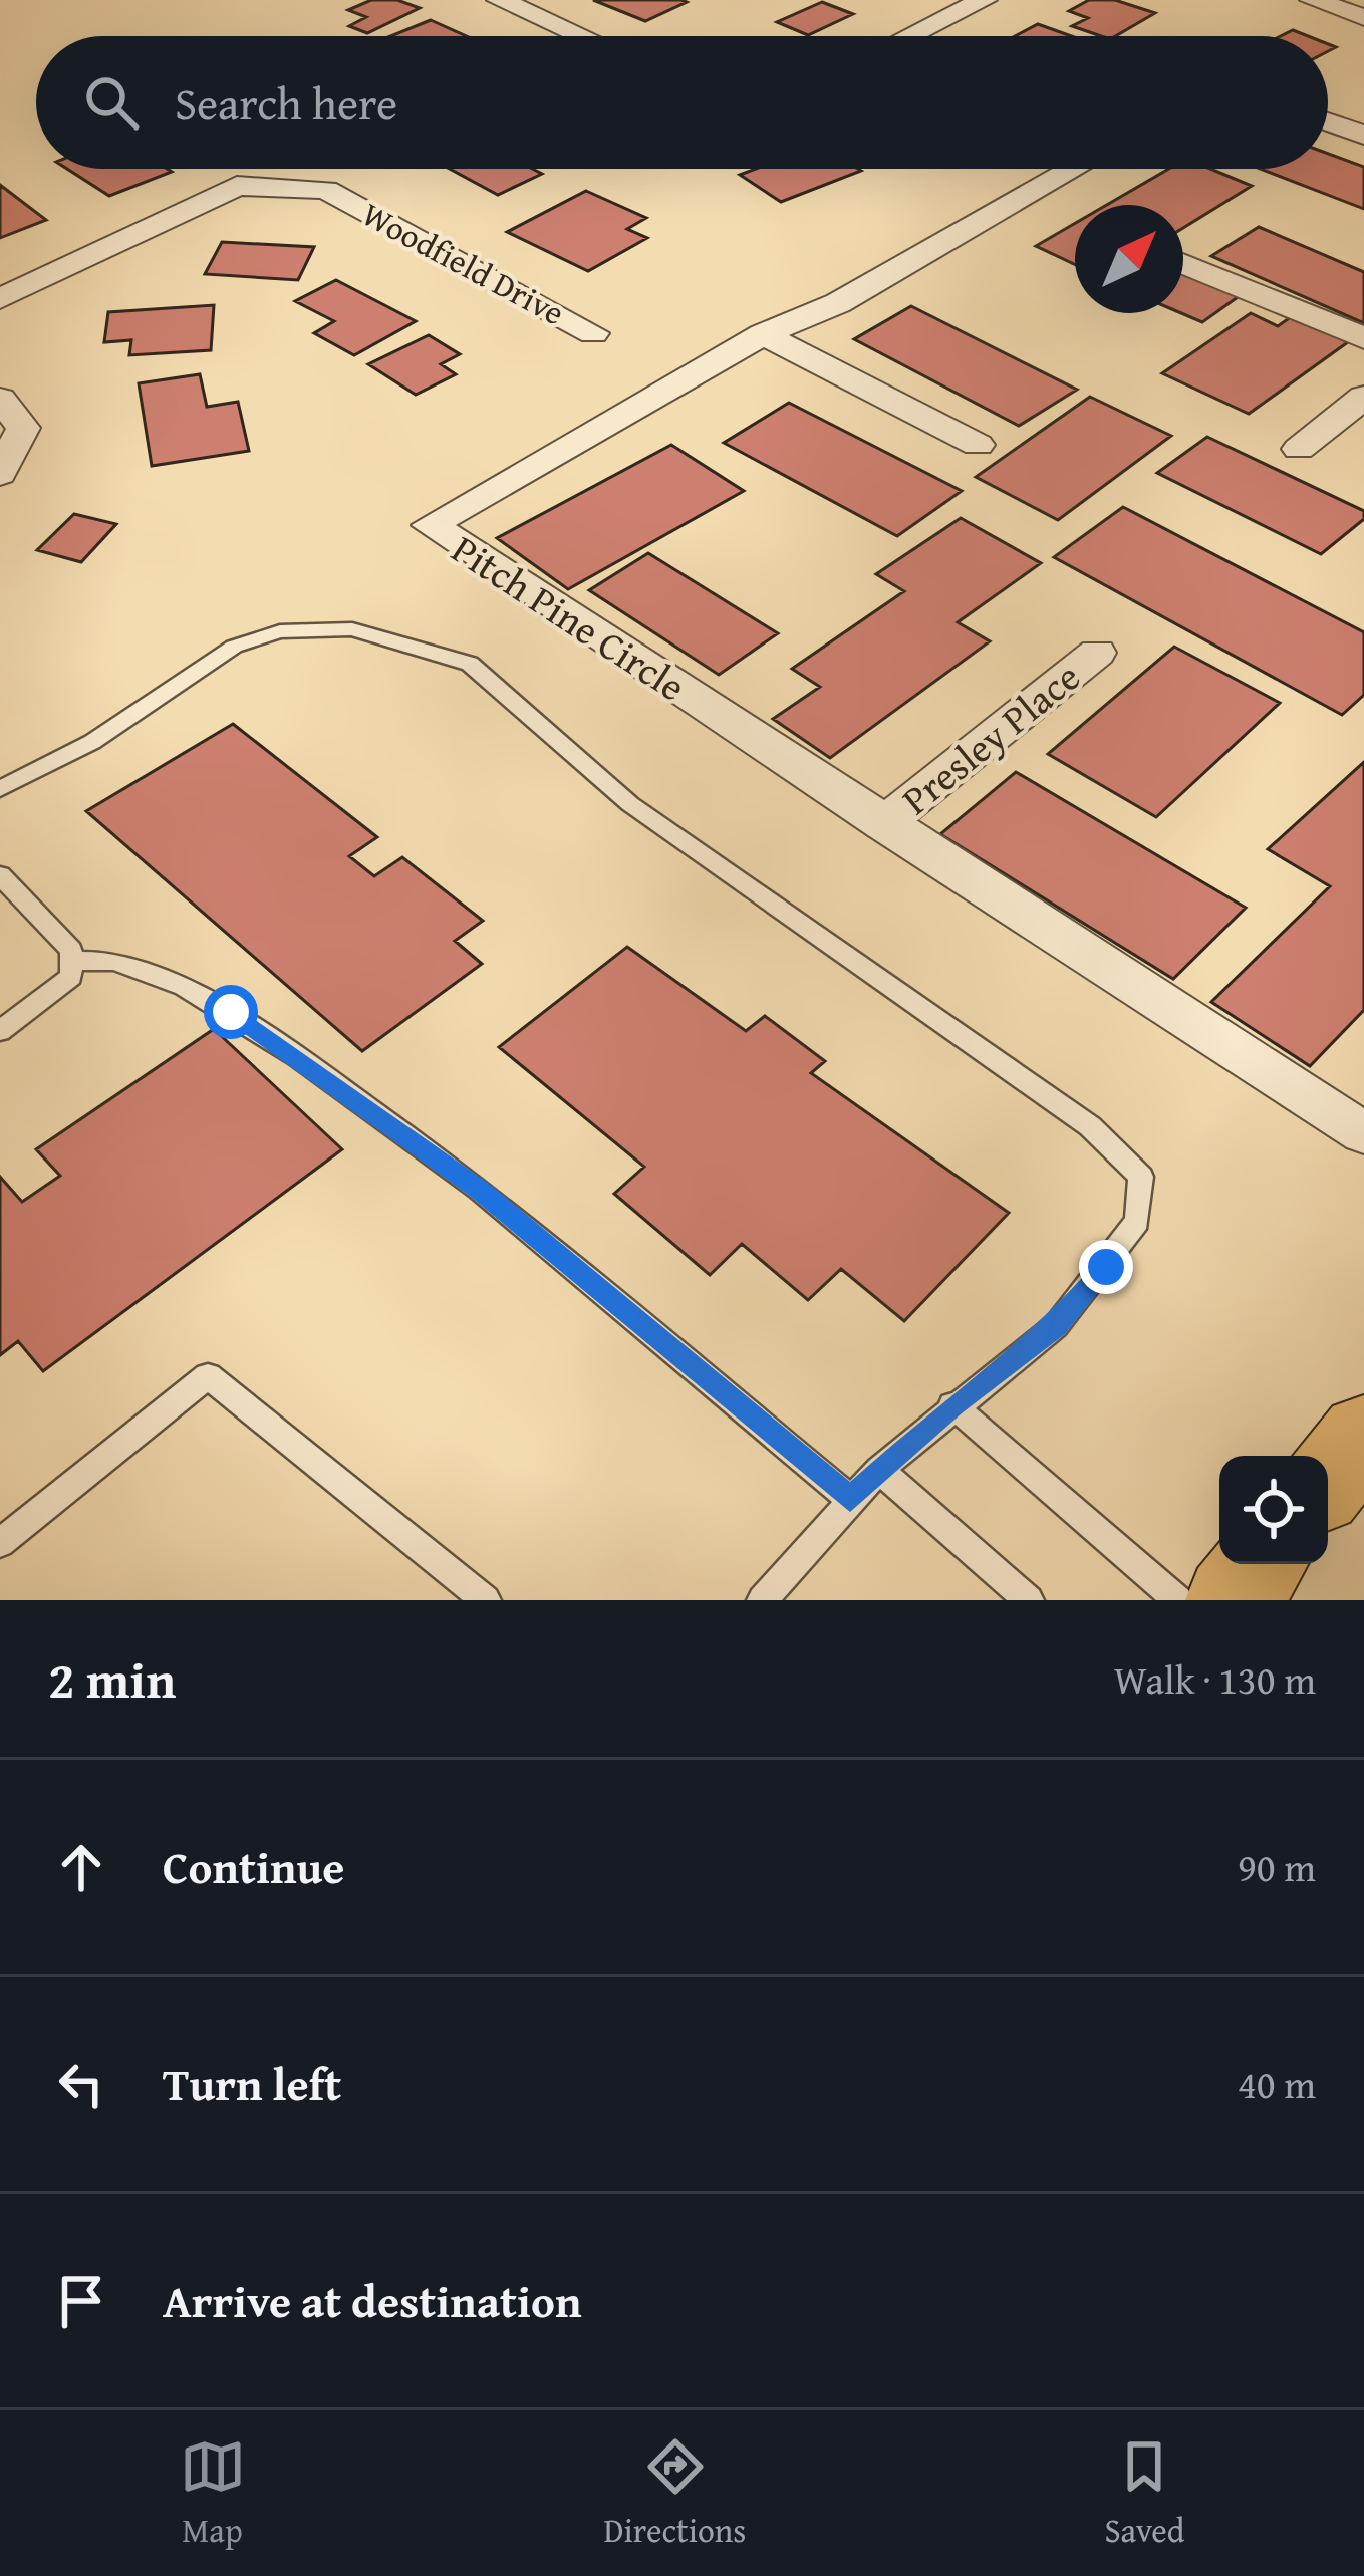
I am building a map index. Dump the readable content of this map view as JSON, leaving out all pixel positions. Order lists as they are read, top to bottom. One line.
{"streets":{"street":["Woodfield Drive","Pitch Pine Circle","Presley Place"]},"crossings":[["Pitch Pine Circle","Presley Place"]],"north":"top right","page":{"search":"Search here","heading":["2 min","Walk · 130 m"],"list":[["Continue","90 m"],["Turn left","40 m"],"Arrive at destination"],"nav":["Map","Directions","Saved"]}}
